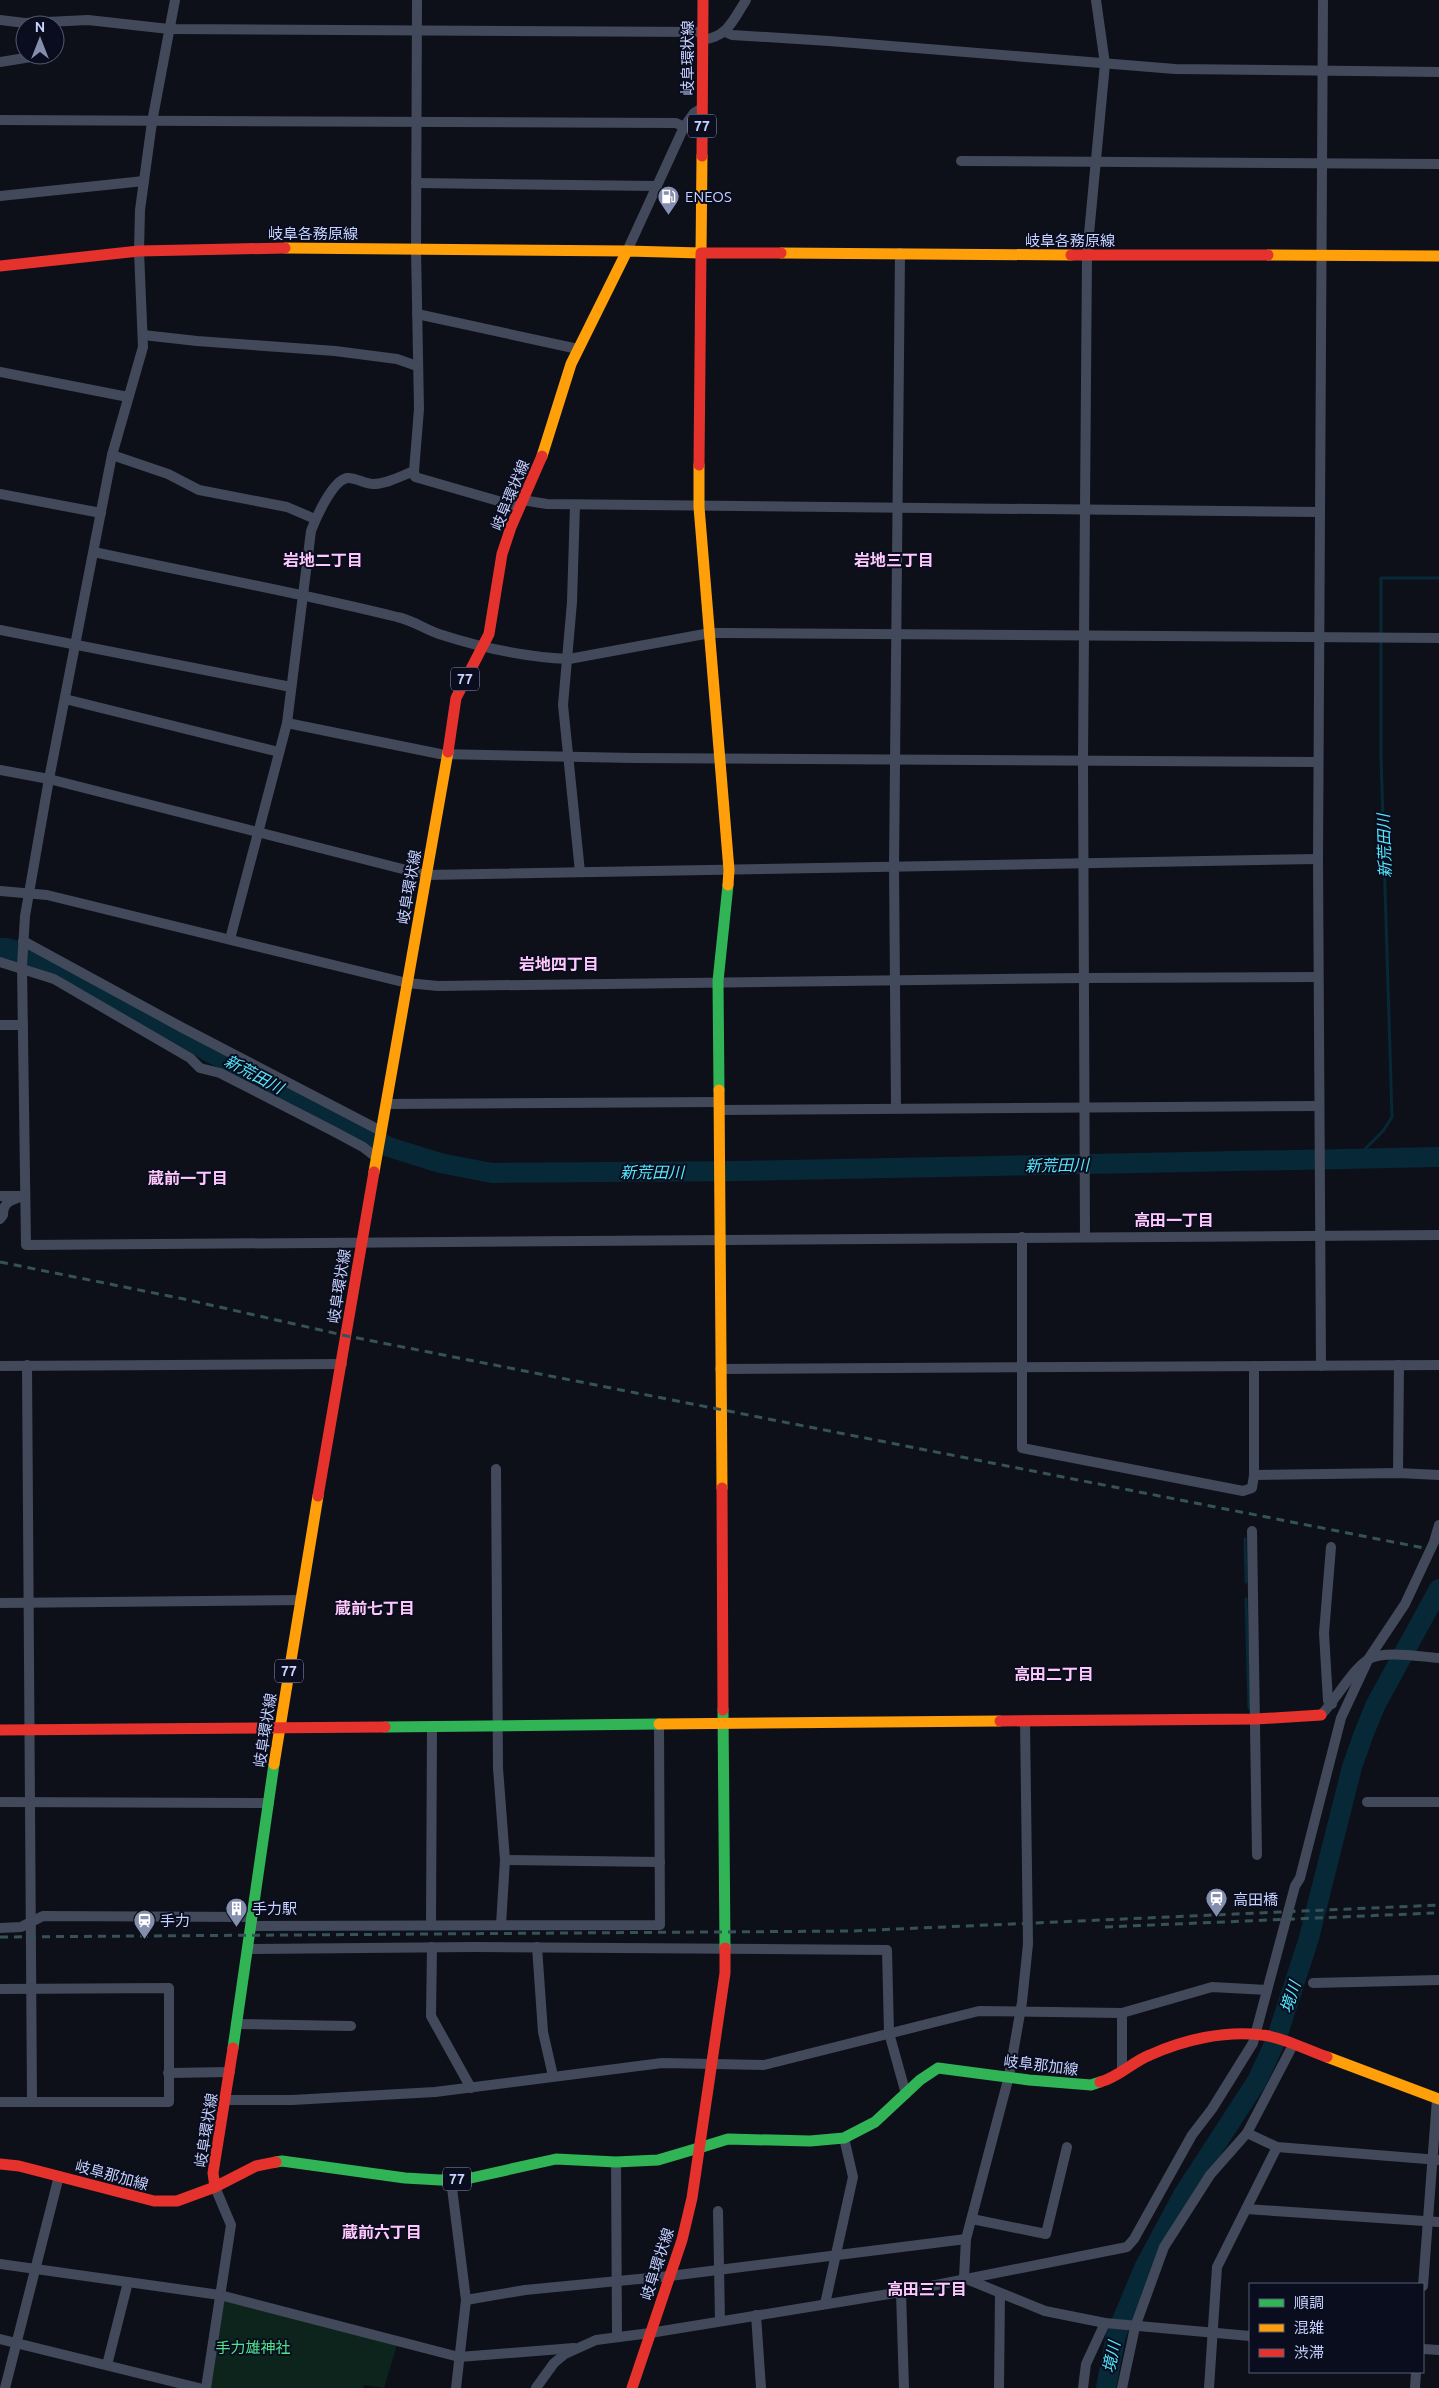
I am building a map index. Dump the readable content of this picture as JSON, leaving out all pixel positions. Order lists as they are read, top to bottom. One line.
{"streets":{"main road":["岐阜環状線","77","岐阜各務原線","岐阜那加線"]},"crossings":[["岐阜環状線","岐阜各務原線"],["岐阜環状線","岐阜那加線"]],"districts":["岩地二丁目","岩地三丁目","岩地四丁目","蔵前一丁目","高田一丁目","蔵前七丁目","高田二丁目","蔵前六丁目","高田三丁目"],"water":["新荒田川","境川"],"parks":["手力雄神社"],"places":{"fuel station":["ENEOS"],"station":["高田橋","手力"],"building":["手力駅"]},"legend":["順調","混雑","渋滞"],"north":"top"}
